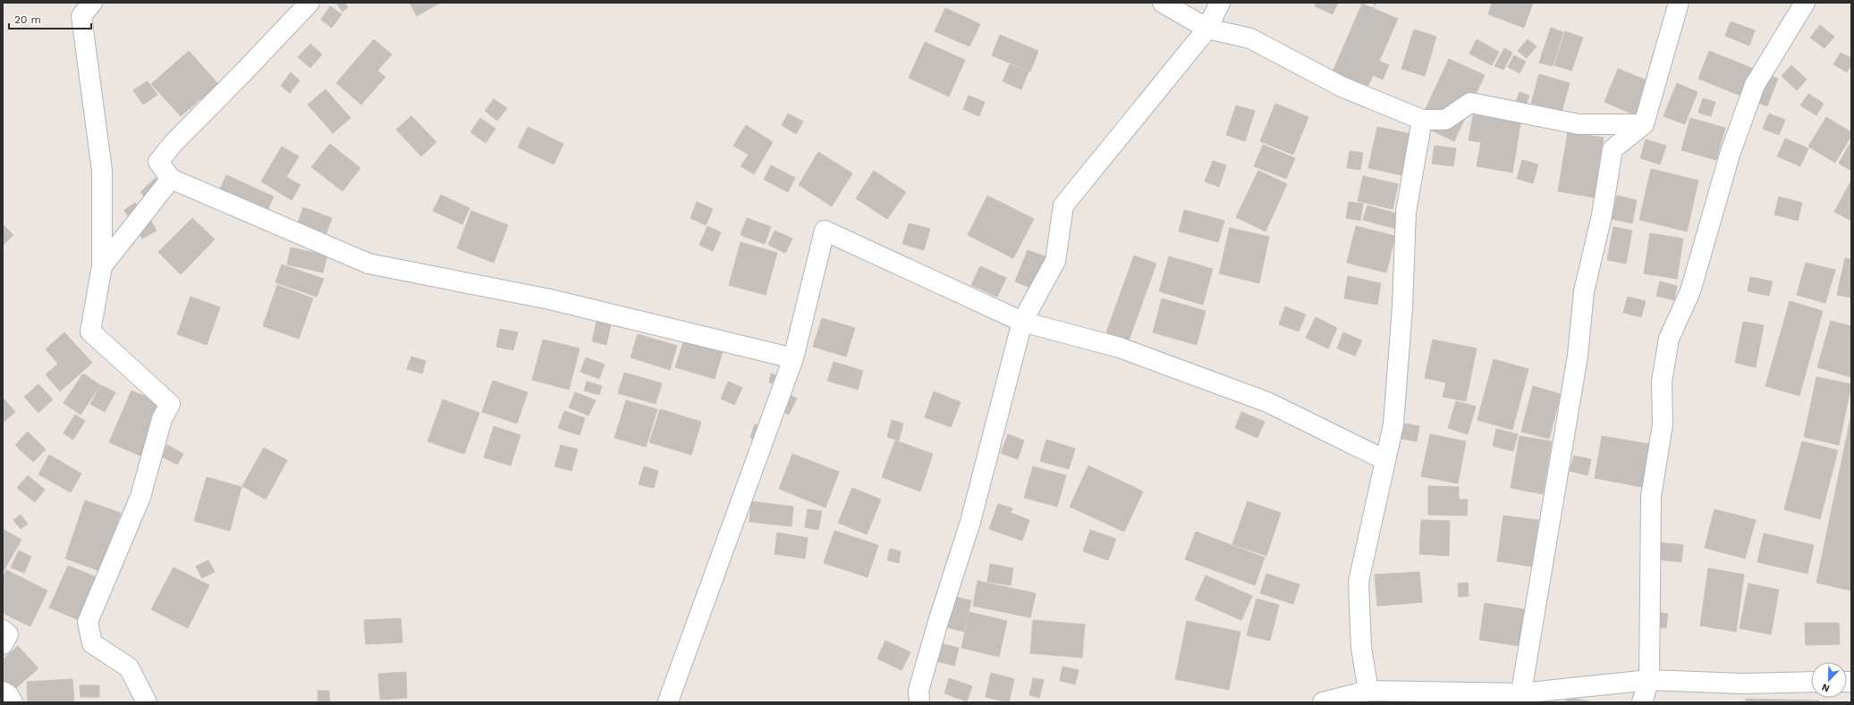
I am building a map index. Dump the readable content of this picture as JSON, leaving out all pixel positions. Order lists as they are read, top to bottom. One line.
{"scale_bar":"20 m","north":"bottom left"}
